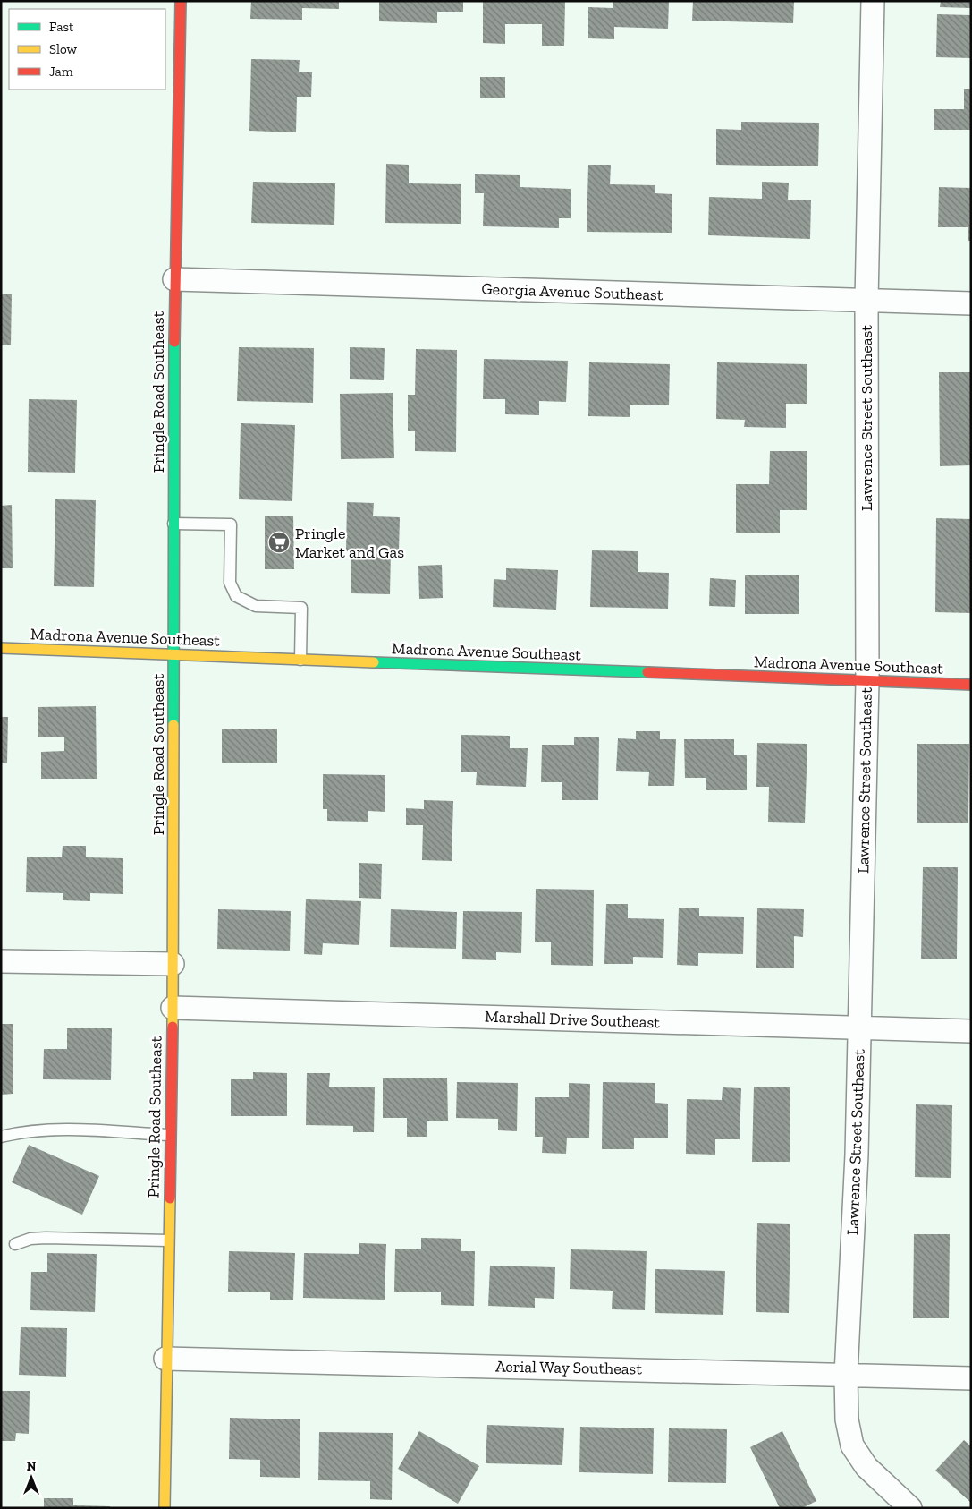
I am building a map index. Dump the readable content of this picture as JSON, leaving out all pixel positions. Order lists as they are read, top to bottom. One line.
{"streets":{"main road":["Pringle Road Southeast","Madrona Avenue Southeast"],"street":["Georgia Avenue Southeast","Lawrence Street Southeast","Marshall Drive Southeast","Aerial Way Southeast"]},"crossings":[["Georgia Avenue Southeast","Pringle Road Southeast"],["Georgia Avenue Southeast","Lawrence Street Southeast"],["Pringle Road Southeast","Madrona Avenue Southeast"],["Pringle Road Southeast","Marshall Drive Southeast"],["Pringle Road Southeast","Aerial Way Southeast"],["Lawrence Street Southeast","Madrona Avenue Southeast"],["Lawrence Street Southeast","Marshall Drive Southeast"],["Lawrence Street Southeast","Aerial Way Southeast"]],"places":{"supermarket":["Pringle Market and Gas"]},"legend":["Fast","Slow","Jam"],"north":"top"}
